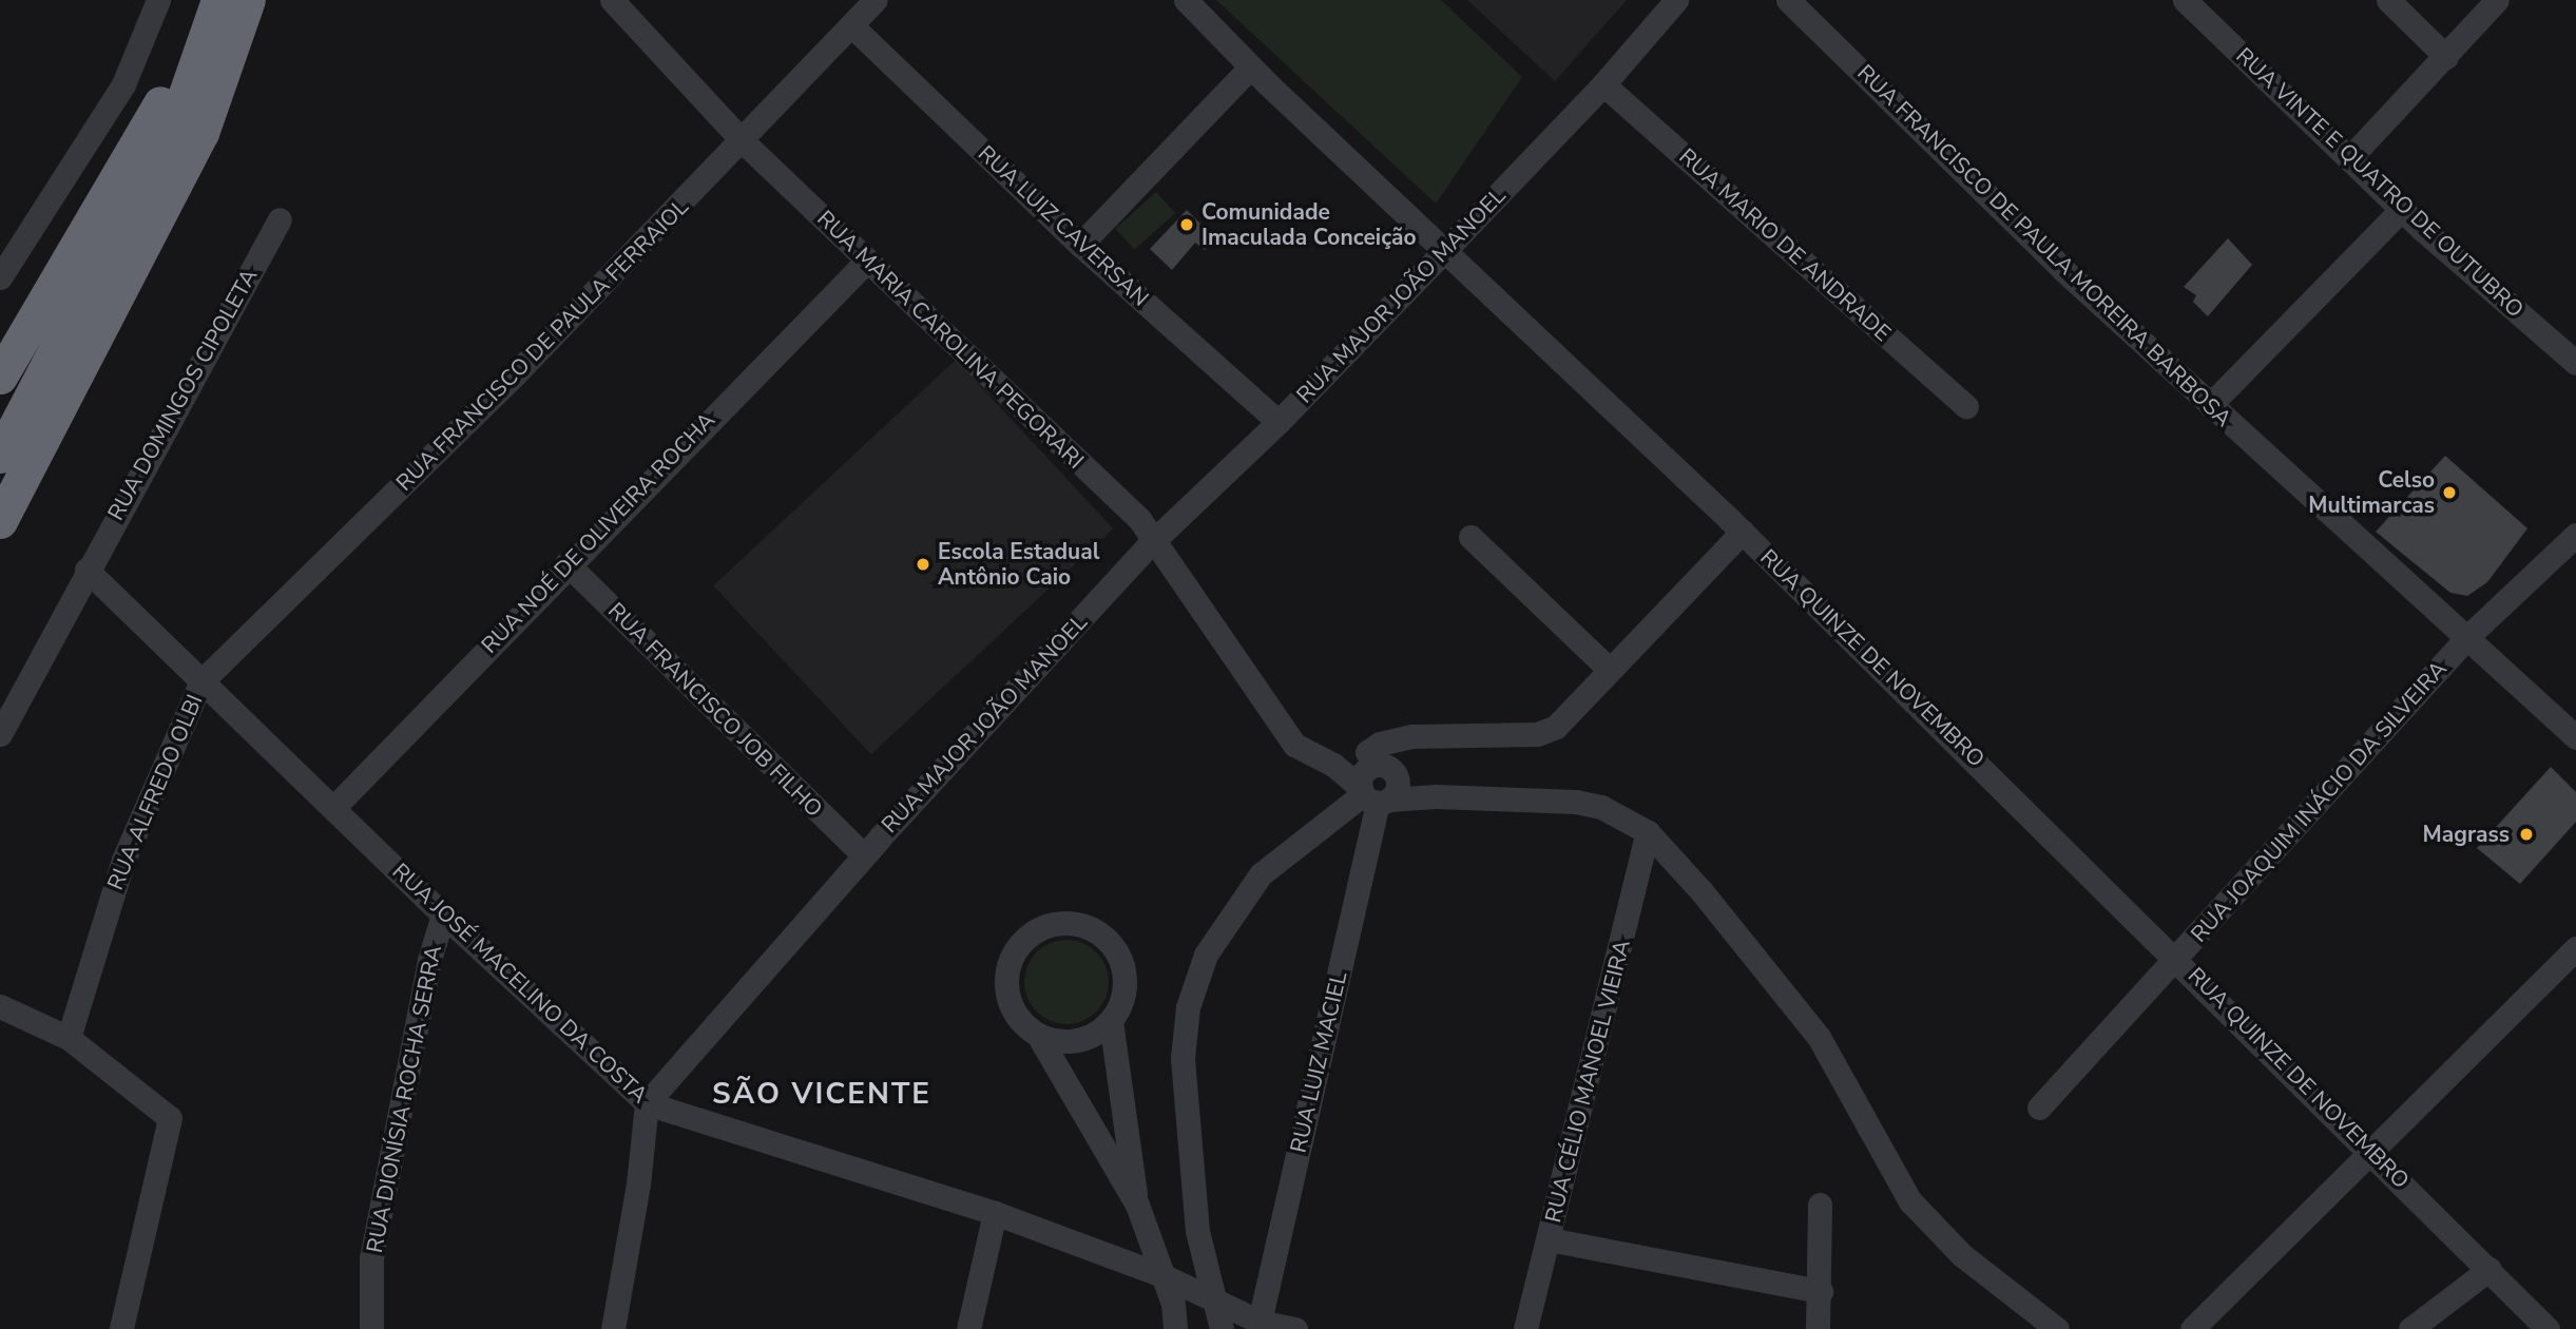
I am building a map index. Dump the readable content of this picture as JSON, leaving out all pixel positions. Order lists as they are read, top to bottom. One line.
{"streets":{"street":["RUA VINTE E QUATRO DE OUTUBRO","RUA LUIZ CAVERSAN","RUA MARIO DE ANDRADE","RUA FRANCISCO DE PAULA MOREIRA BARBOSA","RUA MAJOR JOÃO MANOEL","RUA MARIA CAROLINA PEGORARI","RUA FRANCISCO DE PAULA FERRAIOL","RUA DOMINGOS CIPOLETA","RUA NOÉ DE OLIVEIRA ROCHA","RUA QUINZE DE NOVEMBRO","RUA FRANCISCO JOB FILHO","RUA ALFREDO OLBI","RUA JOAQUIM INÁCIO DA SILVEIRA","RUA JOSÉ MACELINO DA COSTA","RUA LUIZ MACIEL","RUA CÉLIO MANOEL VIEIRA","RUA DIONÍSIA ROCHA SERRA"]},"crossings":[["RUA LUIZ CAVERSAN","RUA MAJOR JOÃO MANOEL"],["RUA LUIZ CAVERSAN","RUA FRANCISCO DE PAULA FERRAIOL"],["RUA MARIO DE ANDRADE","RUA MAJOR JOÃO MANOEL"],["RUA FRANCISCO DE PAULA MOREIRA BARBOSA","RUA JOAQUIM INÁCIO DA SILVEIRA"],["RUA MAJOR JOÃO MANOEL","RUA MARIA CAROLINA PEGORARI"],["RUA MAJOR JOÃO MANOEL","RUA QUINZE DE NOVEMBRO"],["RUA MAJOR JOÃO MANOEL","RUA FRANCISCO JOB FILHO"],["RUA MAJOR JOÃO MANOEL","RUA JOSÉ MACELINO DA COSTA"],["RUA MARIA CAROLINA PEGORARI","RUA FRANCISCO DE PAULA FERRAIOL"],["RUA MARIA CAROLINA PEGORARI","RUA NOÉ DE OLIVEIRA ROCHA"],["RUA MARIA CAROLINA PEGORARI","RUA LUIZ MACIEL"],["RUA FRANCISCO DE PAULA FERRAIOL","RUA ALFREDO OLBI"],["RUA FRANCISCO DE PAULA FERRAIOL","RUA JOSÉ MACELINO DA COSTA"],["RUA DOMINGOS CIPOLETA","RUA JOSÉ MACELINO DA COSTA"],["RUA NOÉ DE OLIVEIRA ROCHA","RUA FRANCISCO JOB FILHO"],["RUA NOÉ DE OLIVEIRA ROCHA","RUA JOSÉ MACELINO DA COSTA"],["RUA QUINZE DE NOVEMBRO","RUA JOAQUIM INÁCIO DA SILVEIRA"],["RUA ALFREDO OLBI","RUA JOSÉ MACELINO DA COSTA"],["RUA JOSÉ MACELINO DA COSTA","RUA LUIZ MACIEL"],["RUA JOSÉ MACELINO DA COSTA","RUA DIONÍSIA ROCHA SERRA"]],"districts":["SÃO VICENTE"],"places":["Comunidade Imaculada Conceição","Celso Multimarcas","Escola Estadual Antônio Caio","Magrass"]}
